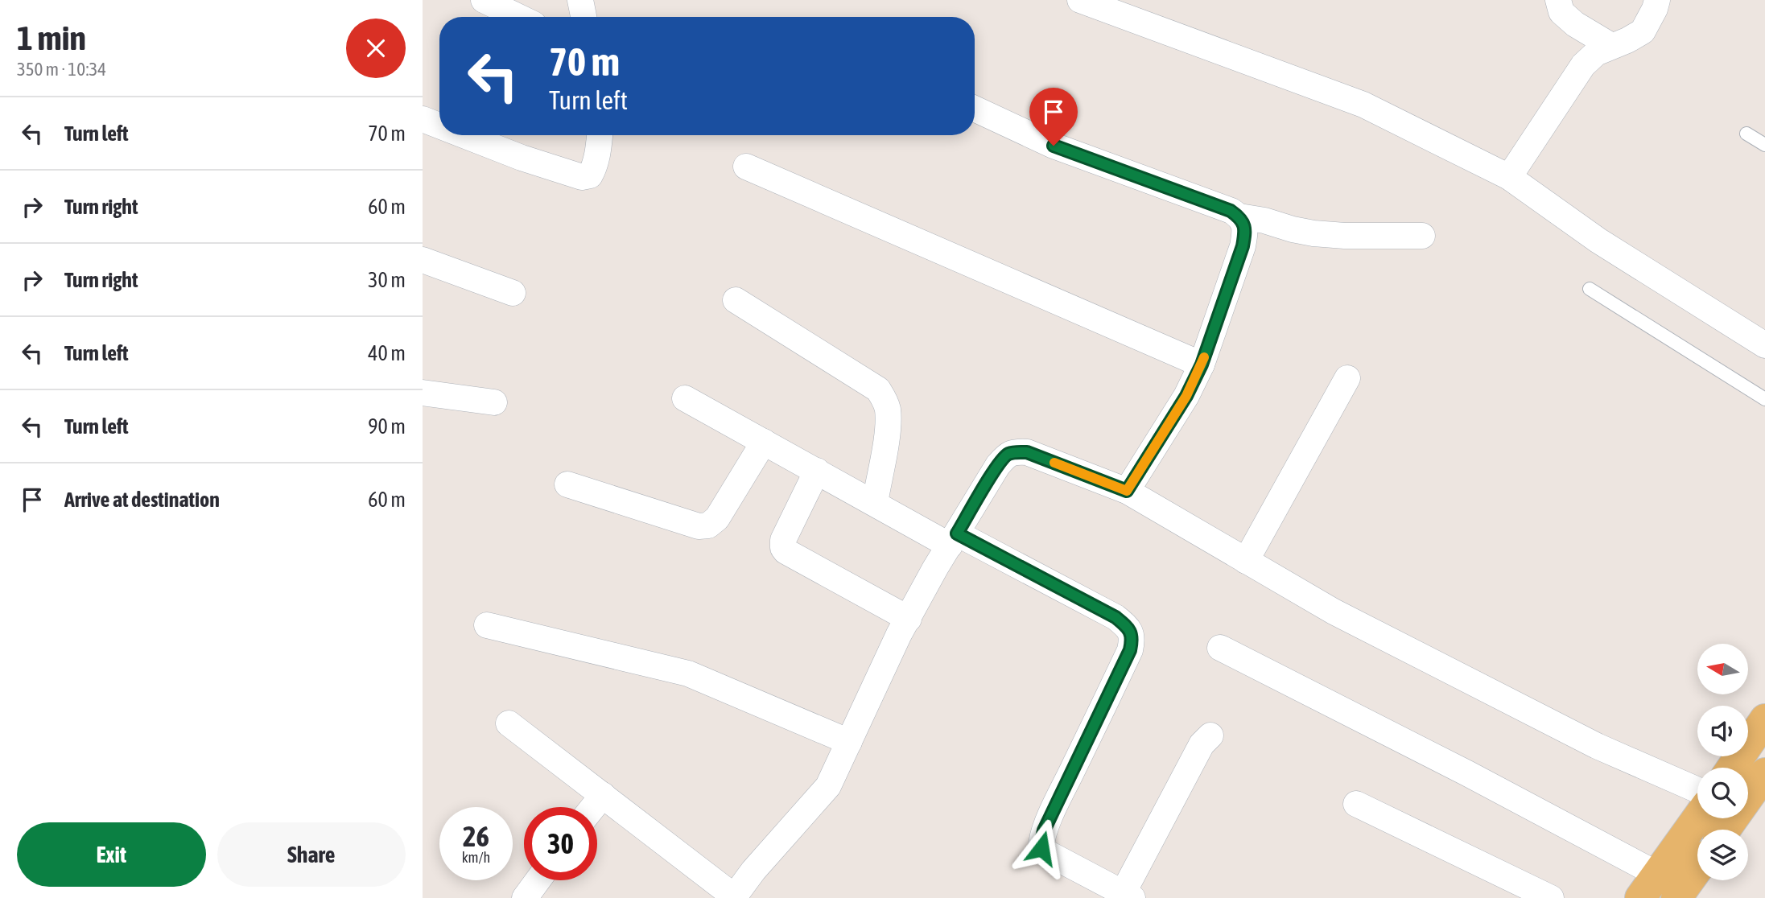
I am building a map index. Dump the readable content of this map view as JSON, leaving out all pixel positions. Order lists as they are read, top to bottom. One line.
{"north":"left","page":{"heading":["1 min","350 m · 10:34"],"turn":["70 m","Turn left"],"list":[{"name":"Turn left","value":"70 m"},{"name":"Turn right","value":"60 m"},{"name":"Turn right","value":"30 m"},{"name":"Turn left","value":"40 m"},{"name":"Turn left","value":"90 m"},{"name":"Arrive at destination","value":"60 m"}],"speed":"26 km/h","limit":"30","buttons":["Exit","Share"]}}
